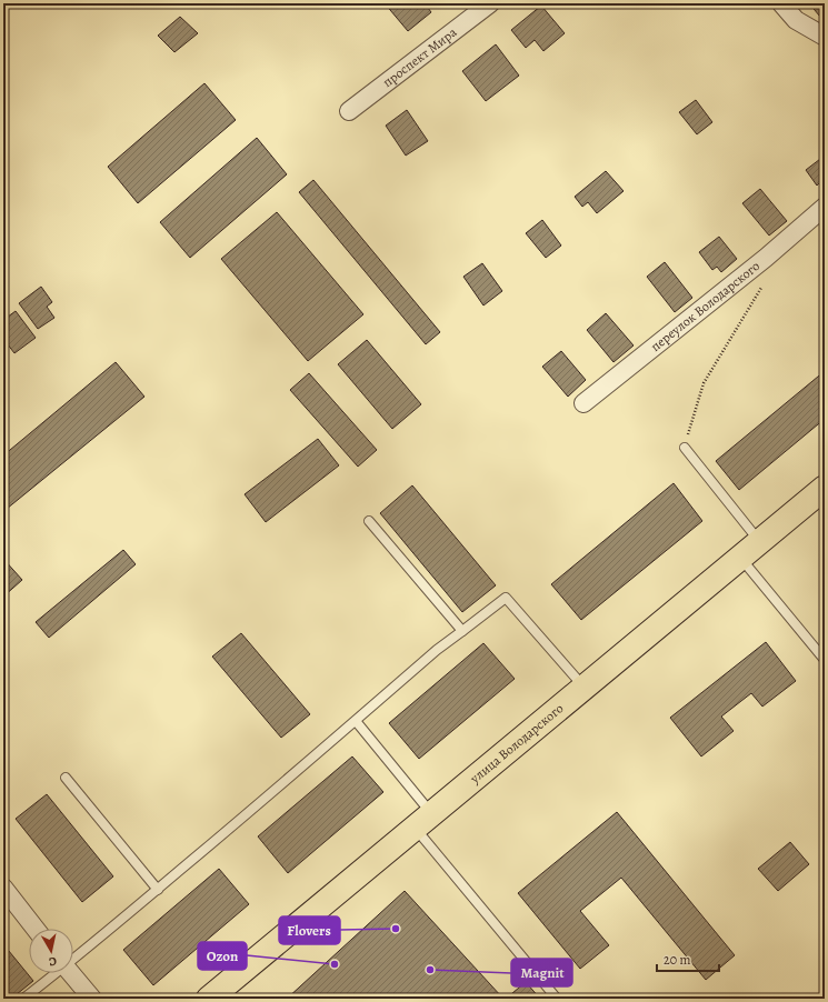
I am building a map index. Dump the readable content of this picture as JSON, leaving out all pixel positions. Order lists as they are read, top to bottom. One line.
{"streets":{"main road":["улица Володарского"],"street":["проспект Мира","переулок Володарского"]},"places":["Flovers","Ozon","Magnit"],"scale_bar":"20 m","north":"bottom"}
